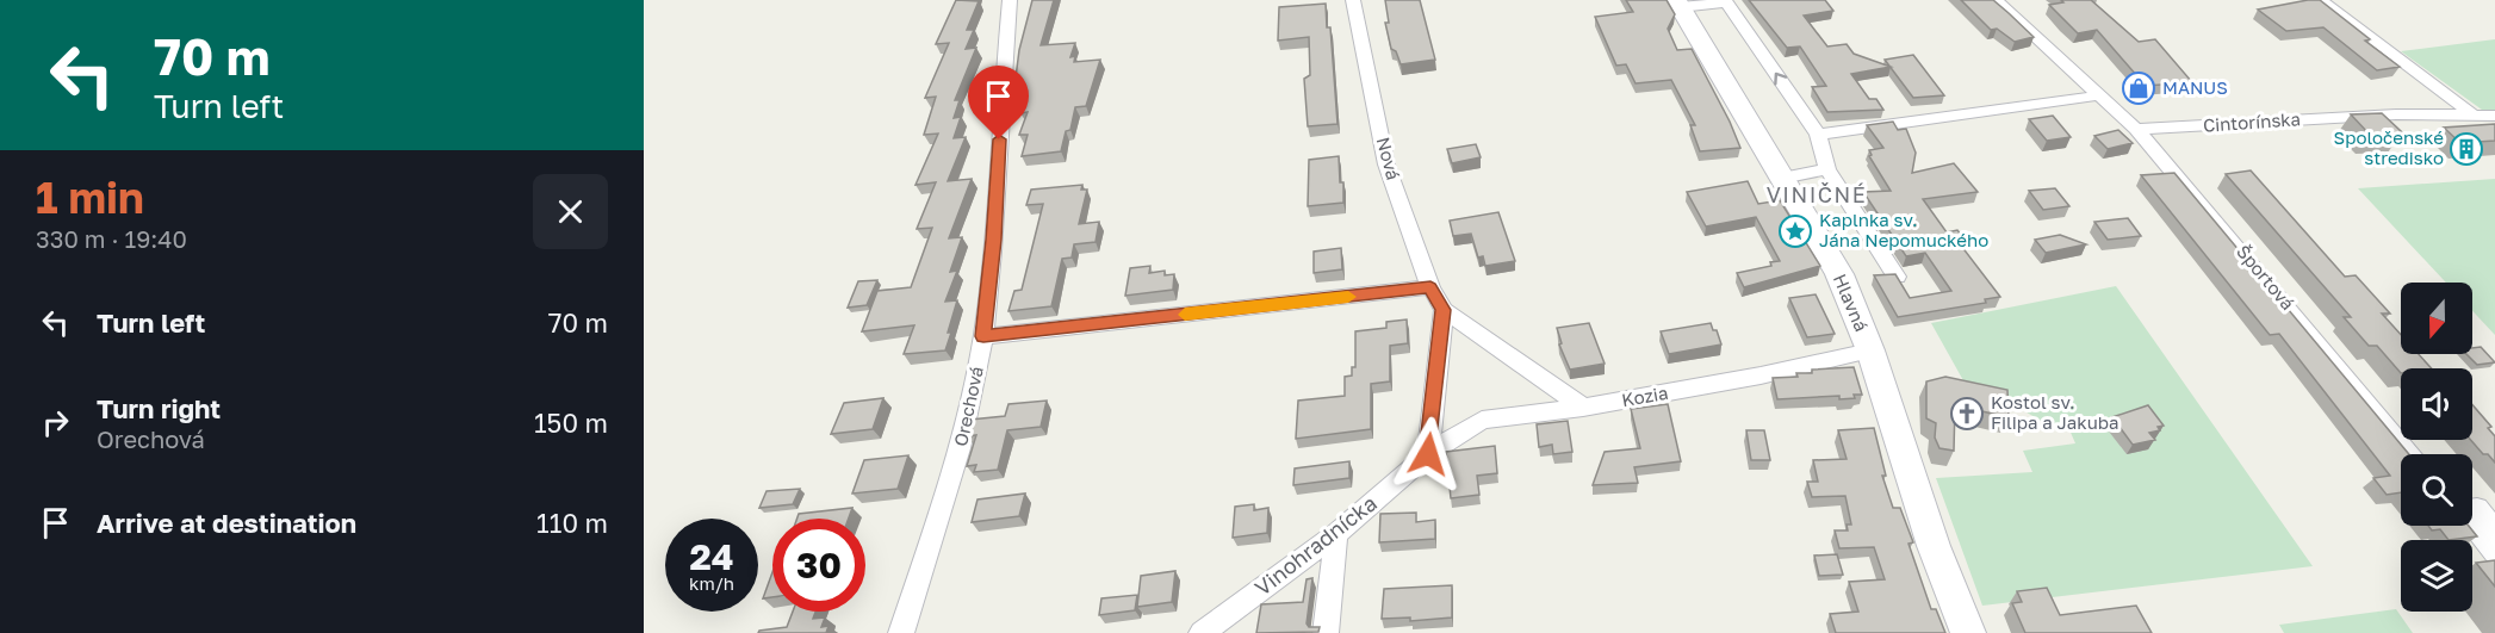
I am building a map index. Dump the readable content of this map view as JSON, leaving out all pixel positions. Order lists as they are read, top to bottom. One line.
{"streets":{"main road":["Hlavná"],"street":["Cintorínska","Nová","Športová","Kozia","Orechová","Vinohradnícka"]},"crossings":[["Cintorínska","Športová"],["Nová","Kozia"],["Hlavná","Kozia"],["Kozia","Vinohradnícka"]],"districts":["VINIČNÉ"],"places":{"shop":["MANUS"],"building":["Spoločenské stredisko"],"place":["Kaplnka sv. Jána Nepomuckého"],"church":["Kostol sv. Filipa a Jakuba"]},"north":"bottom","page":{"turn":["70 m","Turn left"],"heading":["1 min","330 m · 19:40"],"list":[{"name":"Turn left","value":"70 m"},{"name":"Turn right","note":"Orechová","value":"150 m"},{"name":"Arrive at destination","value":"110 m"}],"speed":"24 km/h","limit":"30"}}
